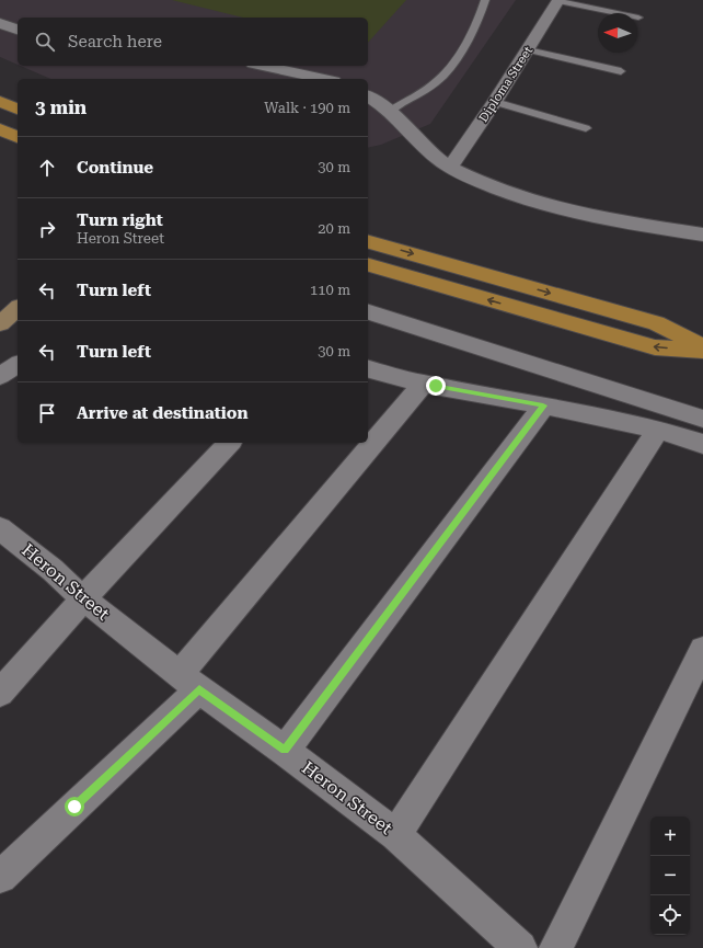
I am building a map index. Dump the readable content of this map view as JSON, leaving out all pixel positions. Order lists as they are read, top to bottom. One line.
{"streets":{"street":["Diploma Street","Heron Street"]},"north":"left","page":{"search":"Search here","heading":["3 min","Walk · 190 m"],"list":[["Continue","30 m"],["Turn right","Heron Street","20 m"],["Turn left","110 m"],["Turn left","30 m"],"Arrive at destination"],"map_buttons":["+","−"]}}
